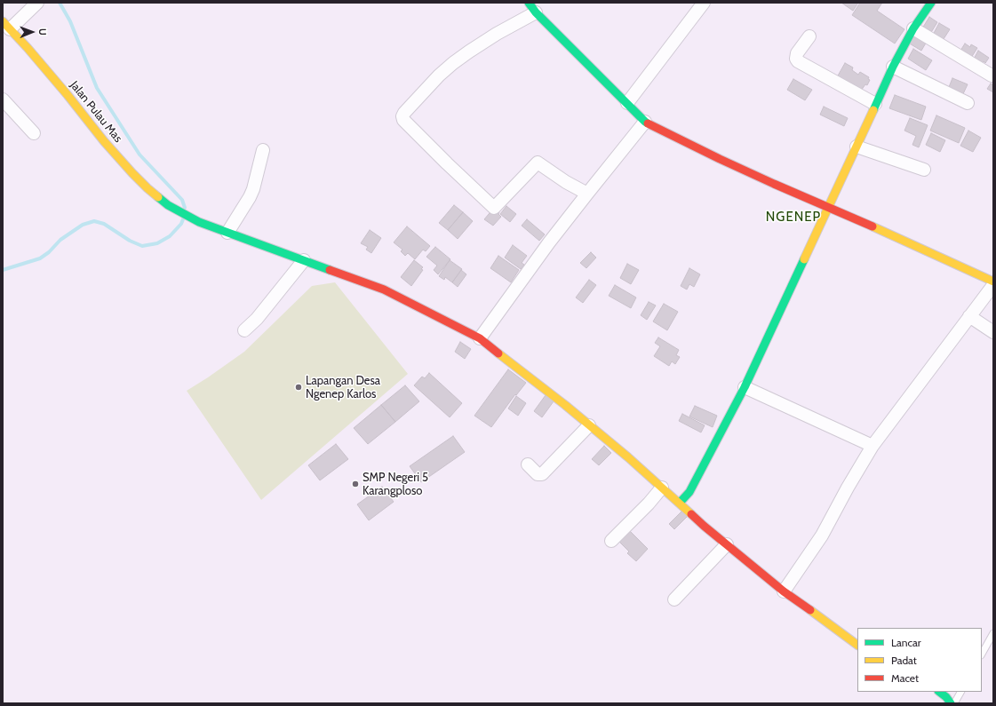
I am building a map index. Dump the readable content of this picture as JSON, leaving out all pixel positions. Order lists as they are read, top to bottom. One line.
{"streets":{"street":["Jalan Pulau Mas"]},"districts":["NGENEP"],"places":["Lapangan Desa Ngenep Karlos","SMP Negeri 5 Karangploso"],"legend":["Lancar","Padat","Macet"],"north":"right"}
